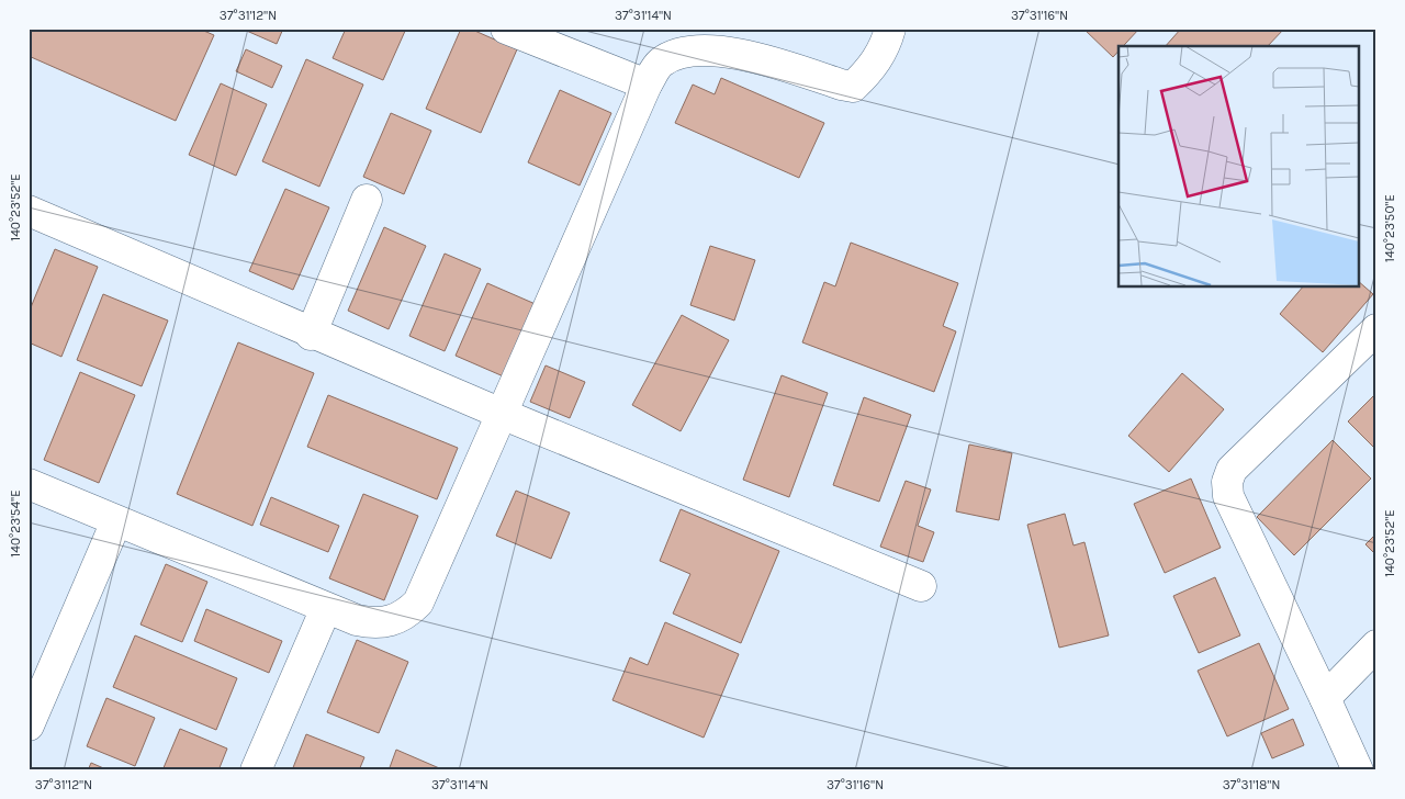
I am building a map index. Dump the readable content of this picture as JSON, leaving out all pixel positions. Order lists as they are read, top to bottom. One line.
{"coordinates":["37°31'12\"N","37°31'14\"N","37°31'16\"N","140°23'52\"E","140°23'50\"E","140°23'54\"E","37°31'18\"N"]}
